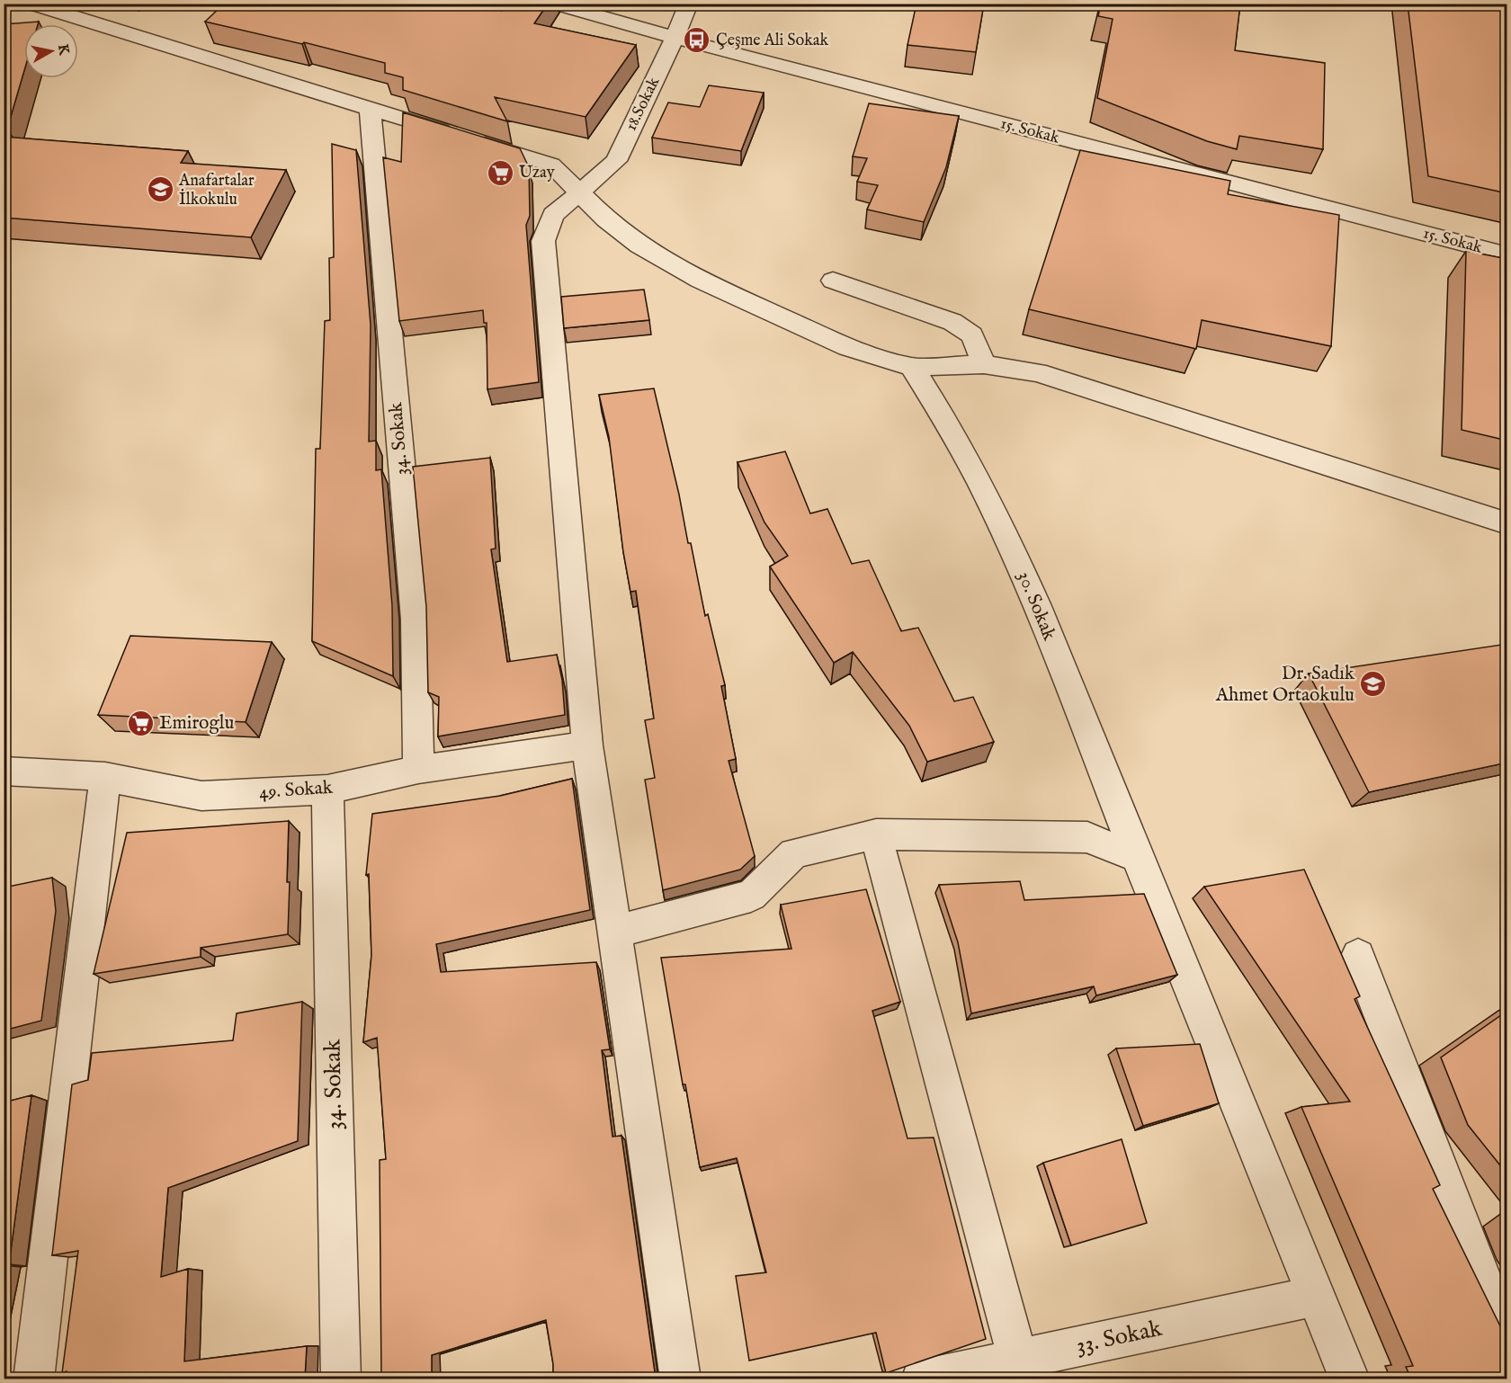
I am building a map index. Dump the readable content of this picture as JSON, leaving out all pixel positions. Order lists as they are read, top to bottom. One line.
{"streets":{"street":["18.Sokak","15. Sokak","34. Sokak","30. Sokak","49. Sokak","33. Sokak"]},"crossings":[["18.Sokak","15. Sokak"],["18.Sokak","49. Sokak"],["34. Sokak","49. Sokak"],["30. Sokak","33. Sokak"]],"places":{"bus stop":["Çeşme Ali Sokak"],"supermarket":["Uzay","Emiroglu"],"school or university":["Anafartalar İlkokulu","Dr. Sadık Ahmet Ortaokulu"]},"north":"right"}
